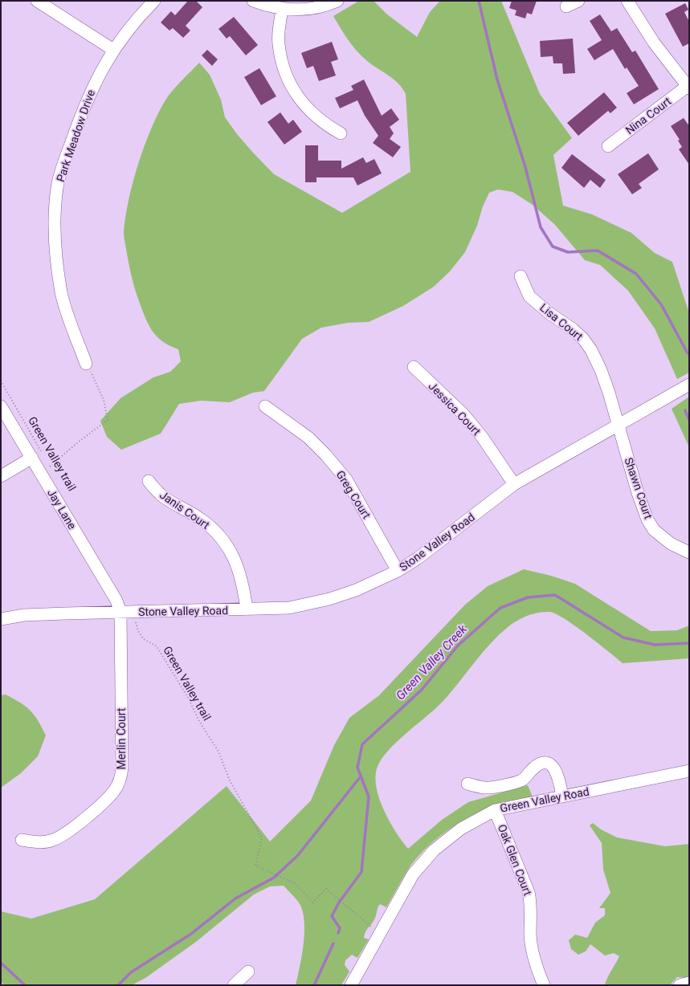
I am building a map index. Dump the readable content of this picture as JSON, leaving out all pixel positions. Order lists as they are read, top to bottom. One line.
{"streets":{"street":["Nina Court","Park Meadow Drive","Lisa Court","Jessica Court","Shawn Court","Greg Court","Jay Lane","Janis Court","Stone Valley Road","Merlin Court","Green Valley Road","Oak Glen Court"],"path":["Green Valley trail"]},"crossings":[["Park Meadow Drive","Green Valley trail"],["Lisa Court","Shawn Court"],["Lisa Court","Stone Valley Road"],["Jessica Court","Stone Valley Road"],["Green Valley trail","Stone Valley Road"],["Green Valley trail","Green Valley Road"],["Shawn Court","Stone Valley Road"],["Greg Court","Stone Valley Road"],["Jay Lane","Stone Valley Road"],["Jay Lane","Merlin Court"],["Janis Court","Stone Valley Road"],["Stone Valley Road","Merlin Court"],["Green Valley Road","Oak Glen Court"]],"water":["Green Valley Creek"]}
